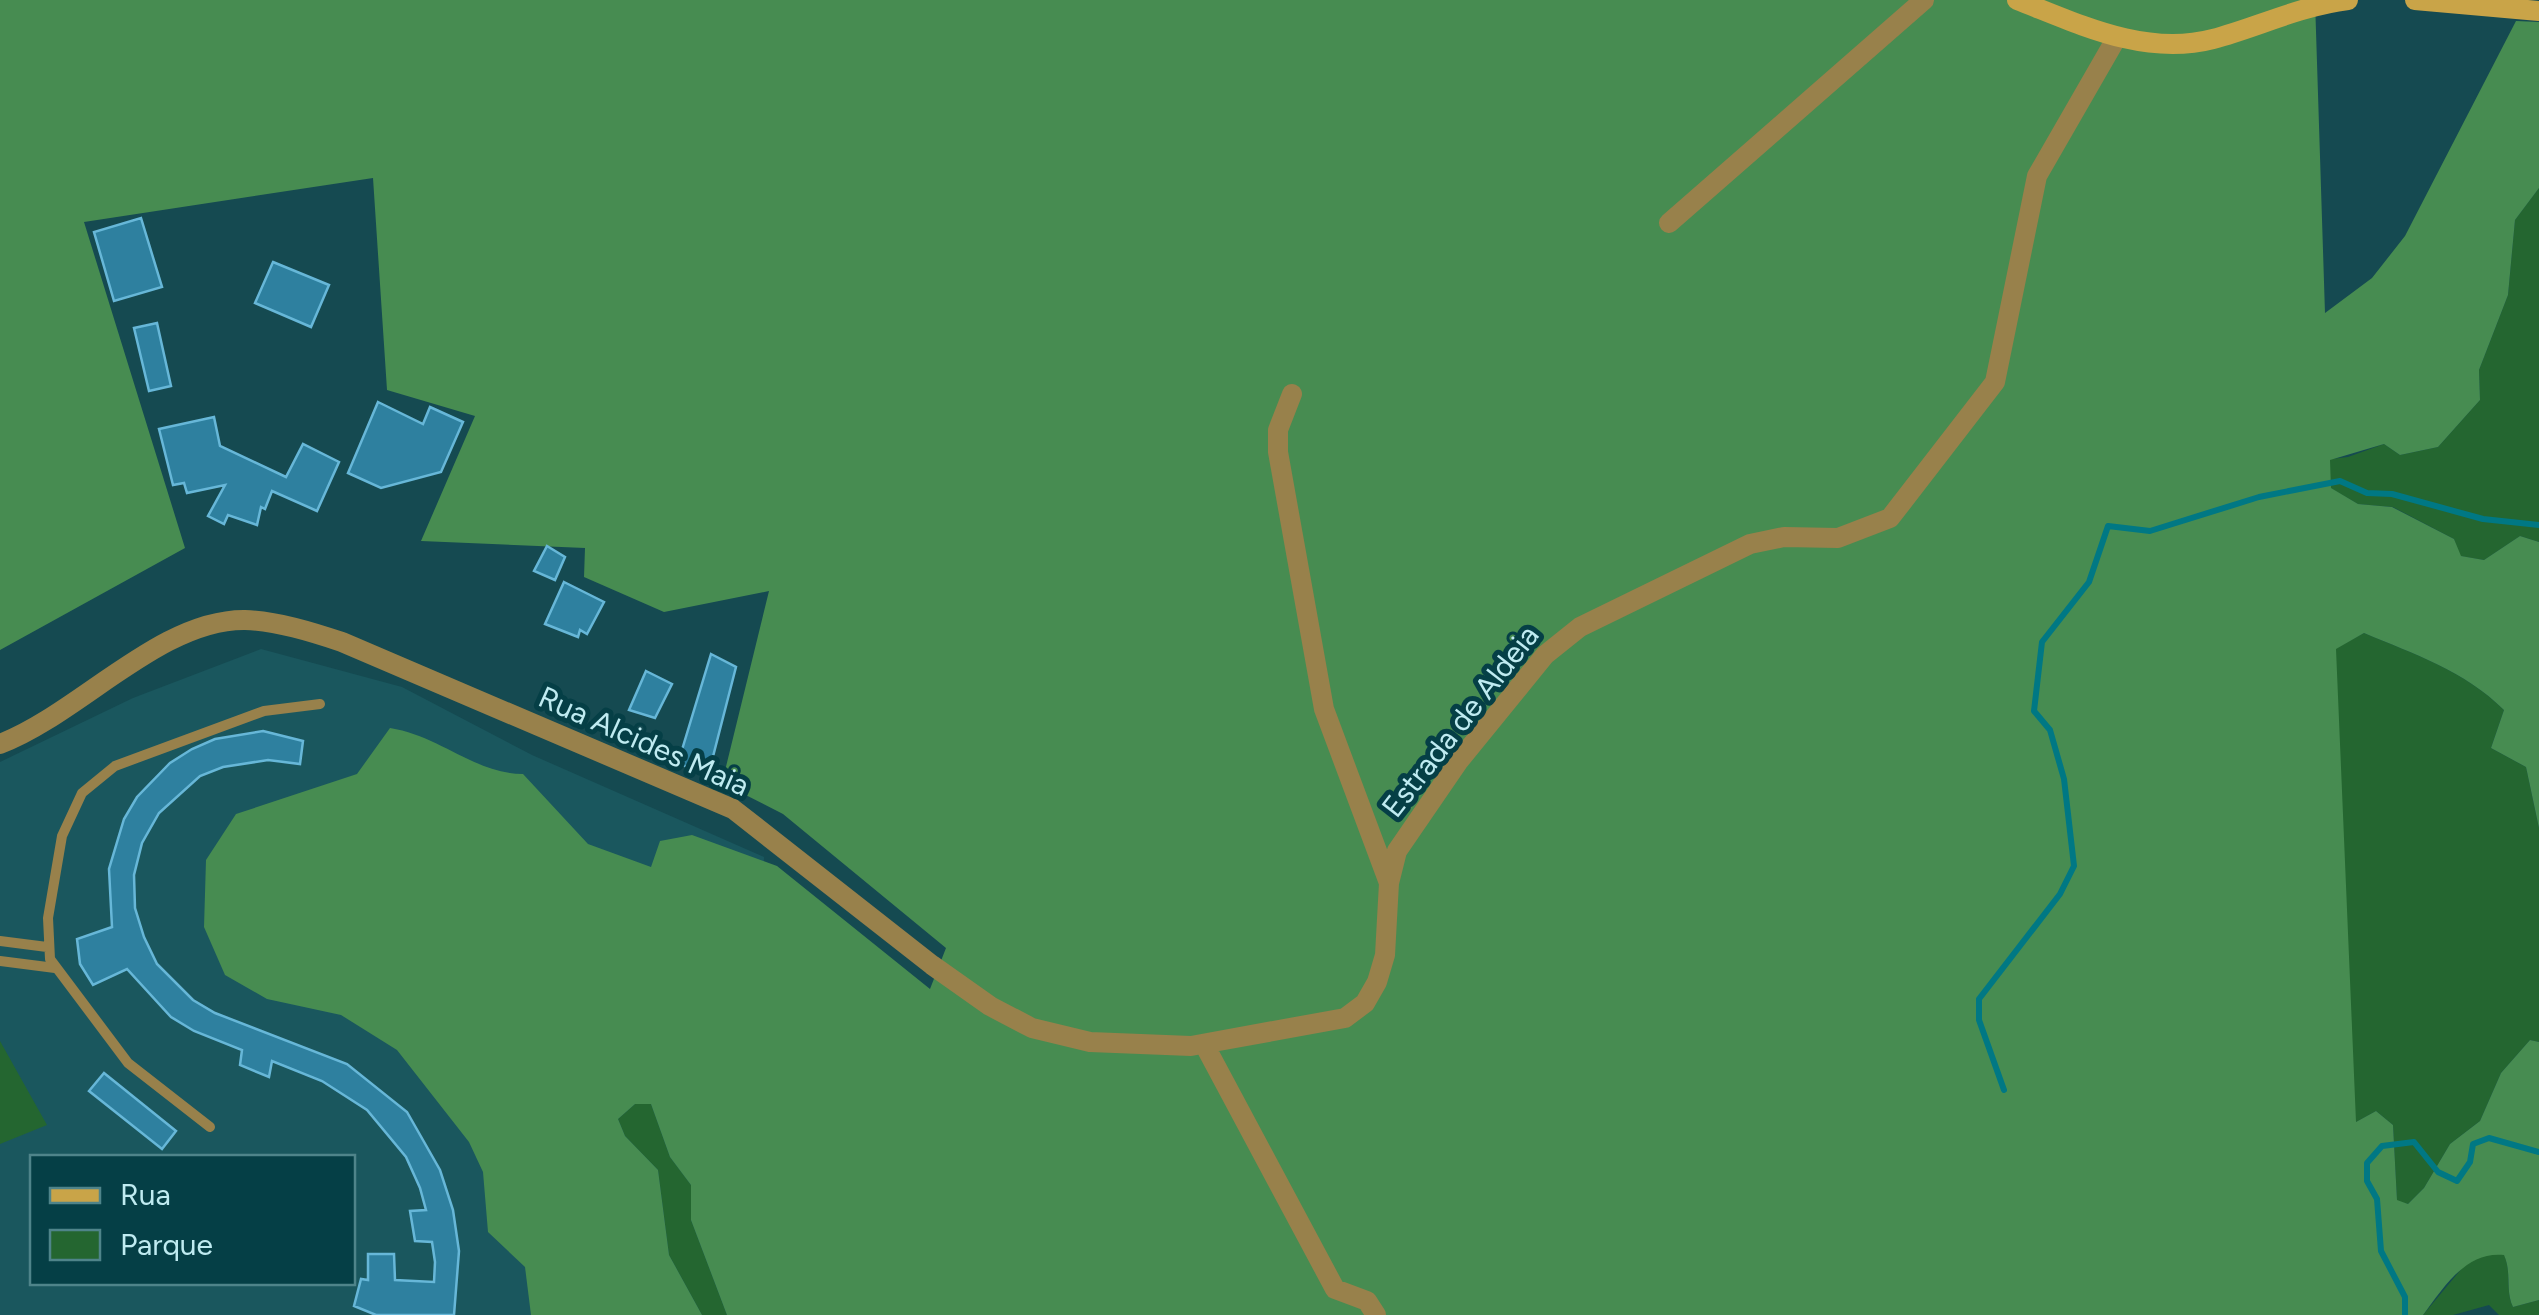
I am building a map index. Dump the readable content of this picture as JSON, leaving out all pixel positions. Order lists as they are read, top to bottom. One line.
{"streets":{"street":["Estrada de Aldeia","Rua Alcides Maia"]},"crossings":[["Estrada de Aldeia","Rua Alcides Maia"]],"legend":["Rua","Parque"]}
